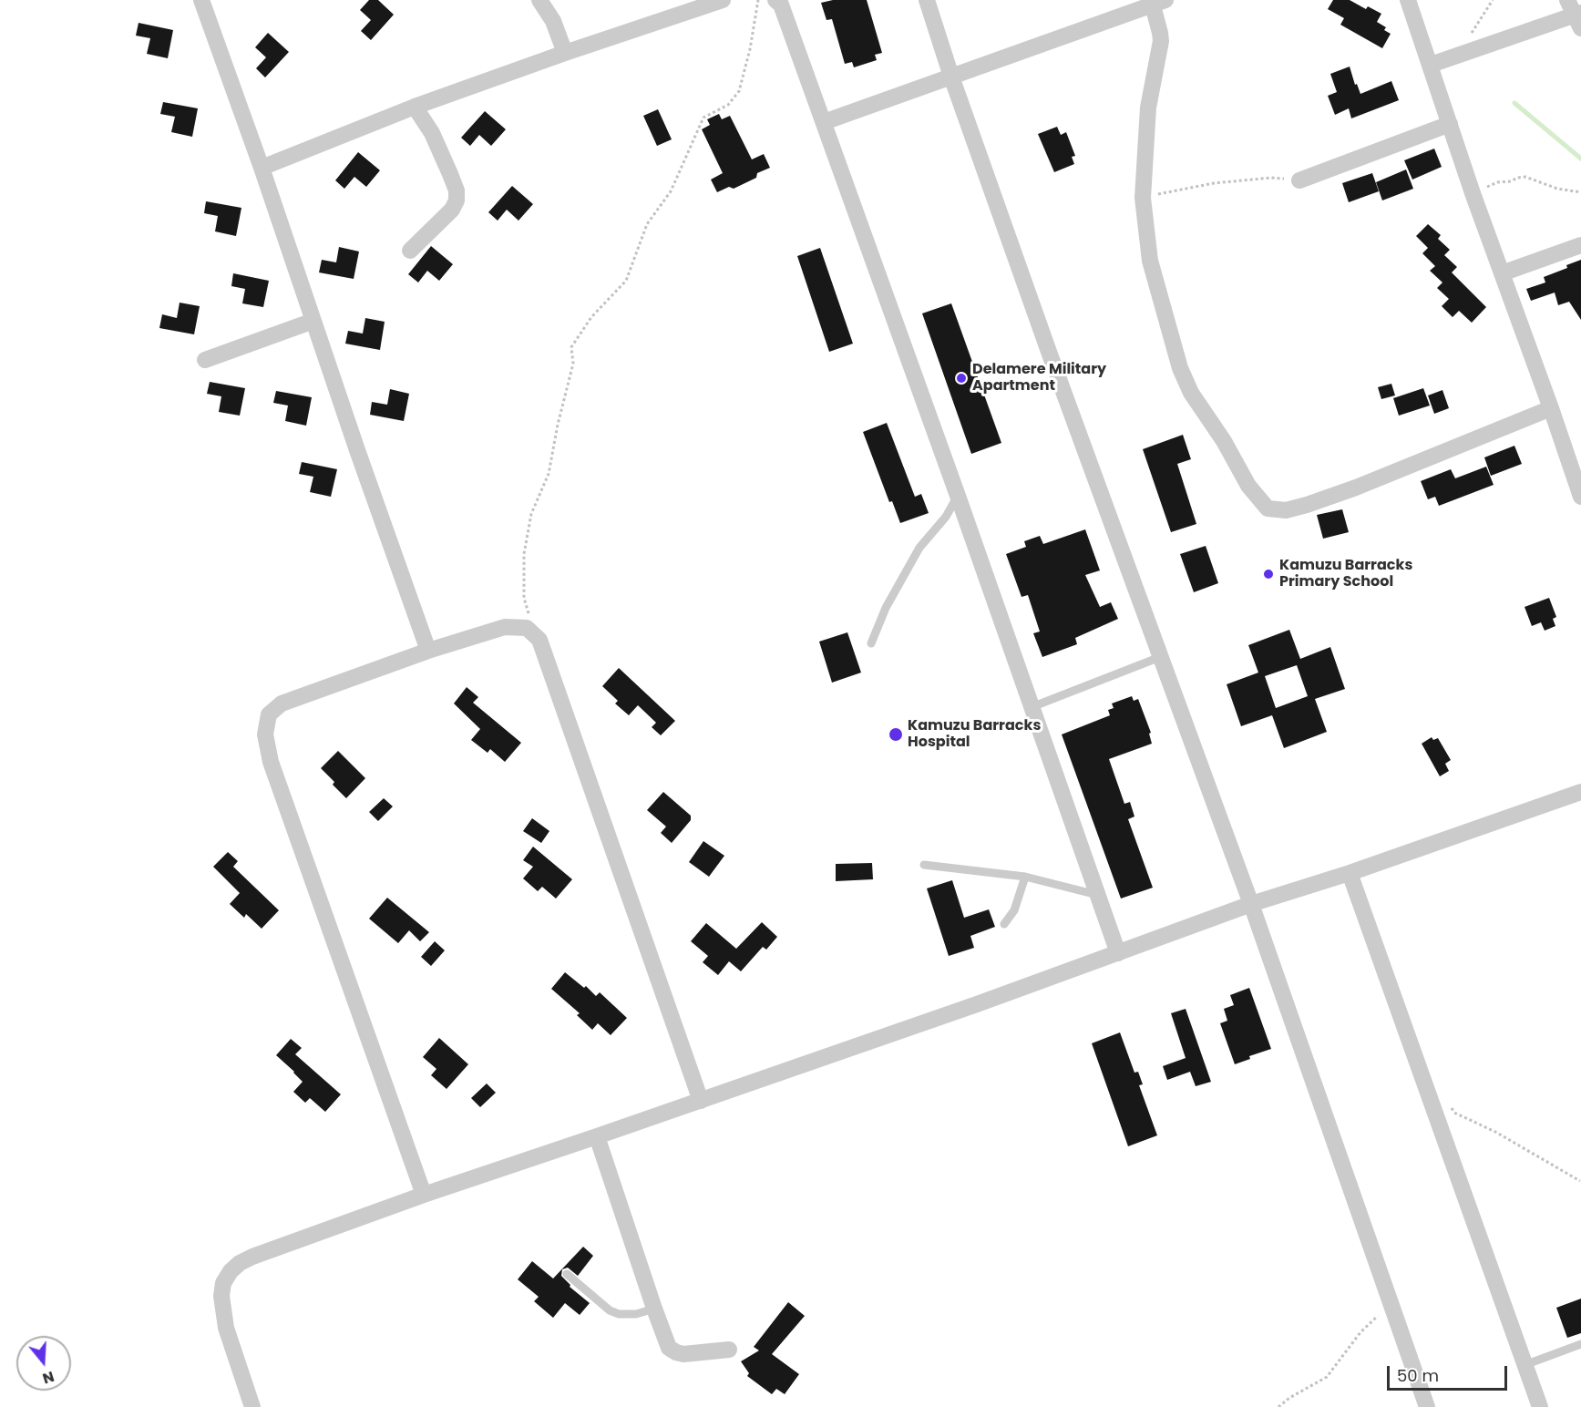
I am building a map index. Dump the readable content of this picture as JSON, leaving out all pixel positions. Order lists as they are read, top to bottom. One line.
{"places":["Delamere Military Apartment","Kamuzu Barracks Primary School","Kamuzu Barracks Hospital"],"scale_bar":"50 m","north":"bottom"}
